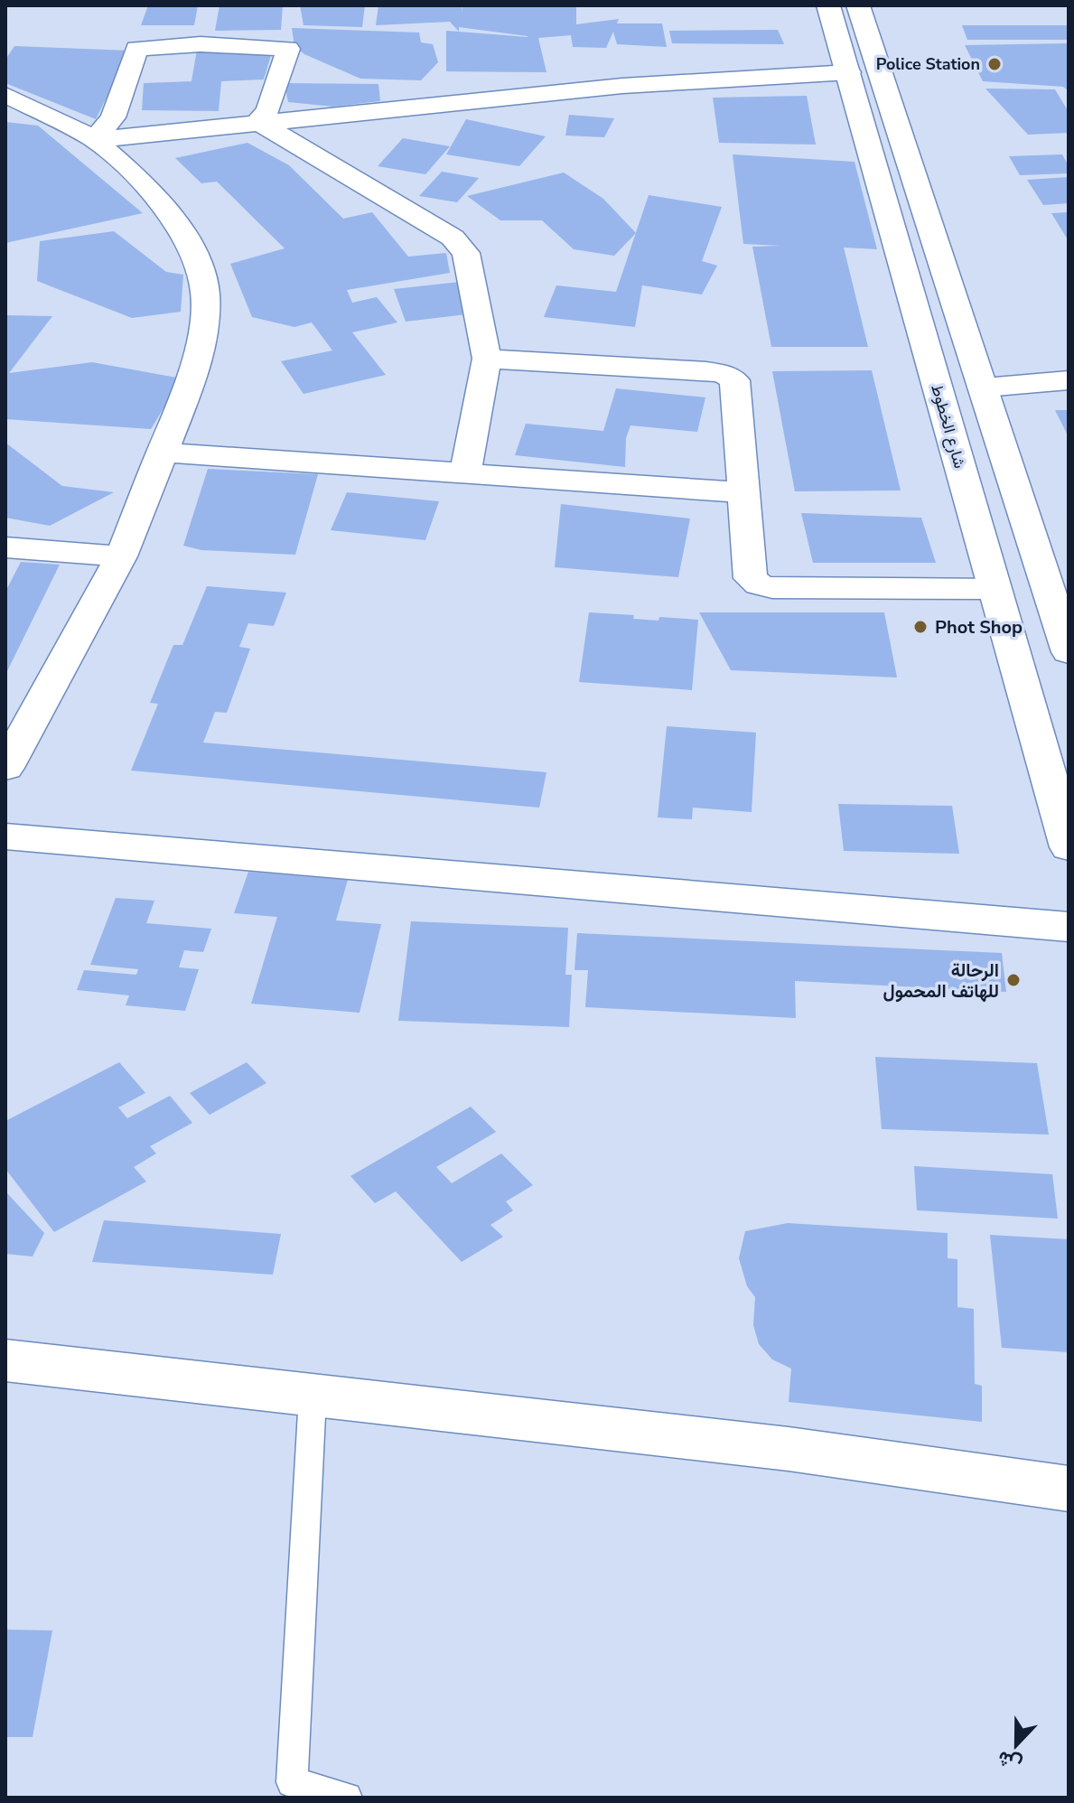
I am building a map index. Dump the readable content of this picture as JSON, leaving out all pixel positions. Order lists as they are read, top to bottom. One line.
{"streets":{"street":["شارع الخطوط"]},"places":["Police Station","Phot Shop","الرحالة للهاتف المحمول"],"north":"bottom"}
